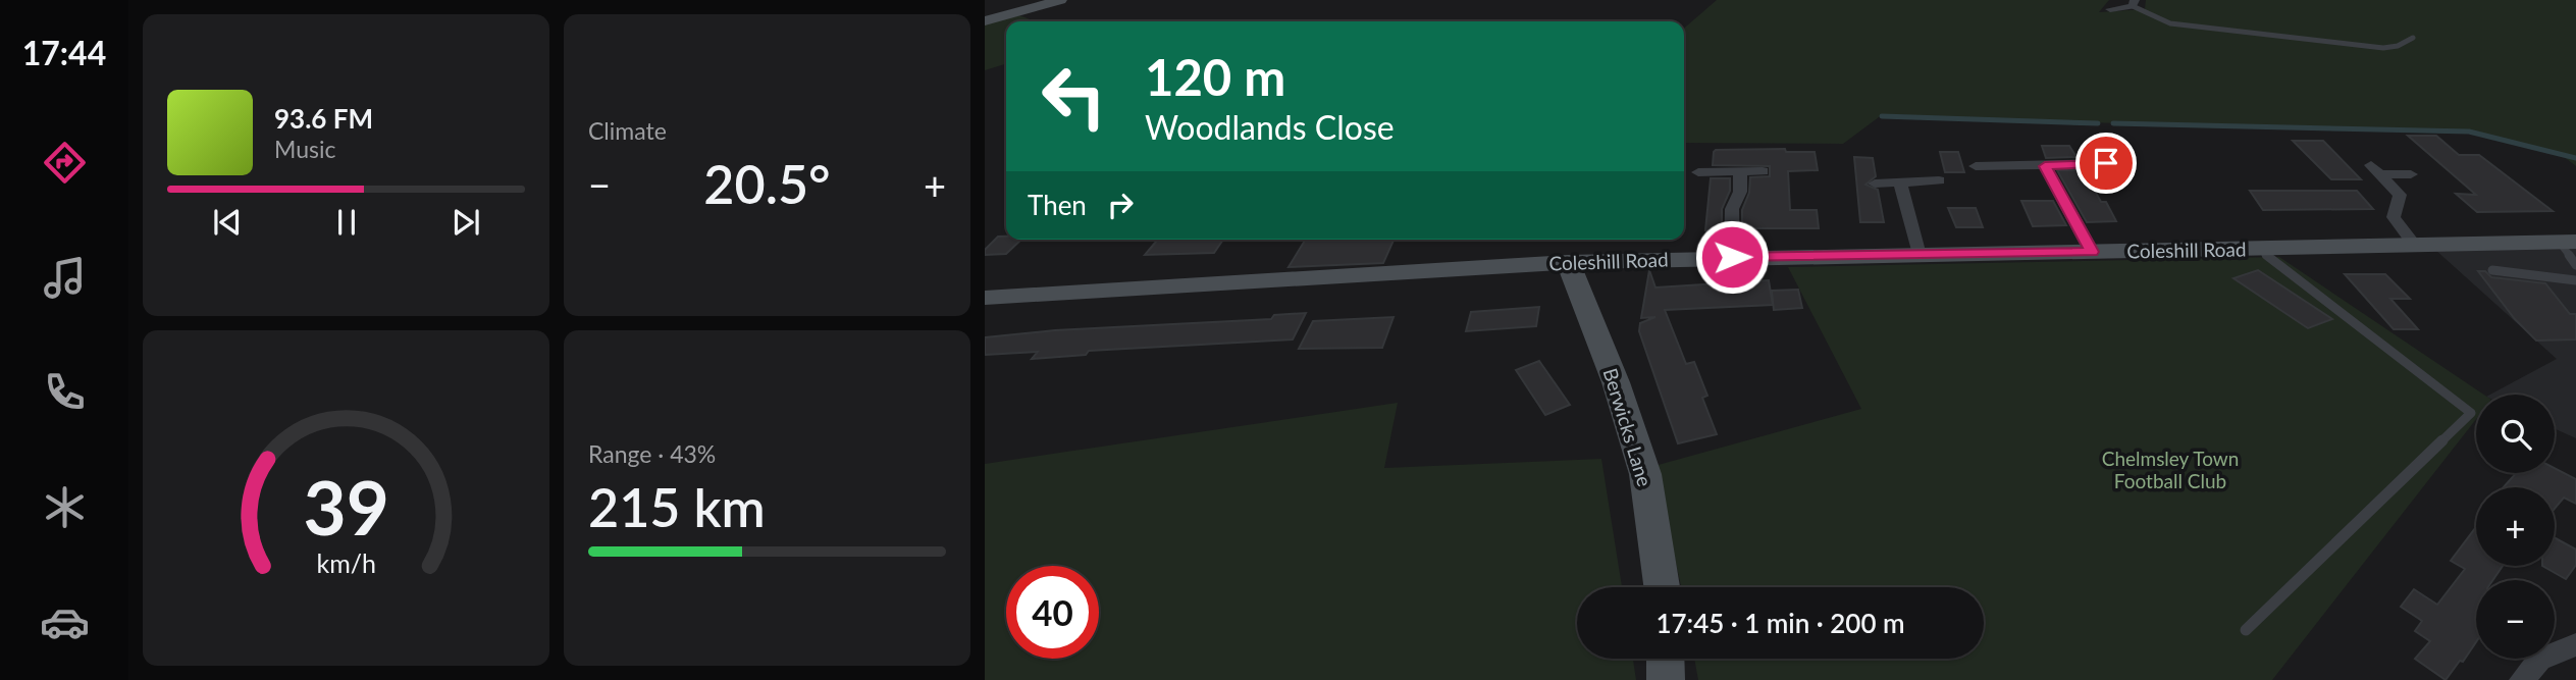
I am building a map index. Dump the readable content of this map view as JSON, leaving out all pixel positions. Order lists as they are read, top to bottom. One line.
{"streets":{"street":["Coleshill Road","Berwicks Lane"]},"crossings":[["Coleshill Road","Berwicks Lane"]],"parks":["Chelmsley Town Football Club"],"page":{"tabs":"17:44","tile":["Climate",["Range · 43%","215 km"]],"turn":["120 m","Woodlands Close"],"song":["93.6 FM","Music"],"heat":["−","20.5°","+"],"then":"Then","map_buttons":["+","−"],"limit":"40","trip":"17:45 · 1 min · 200 m","gauge":["39","km/h"]}}
